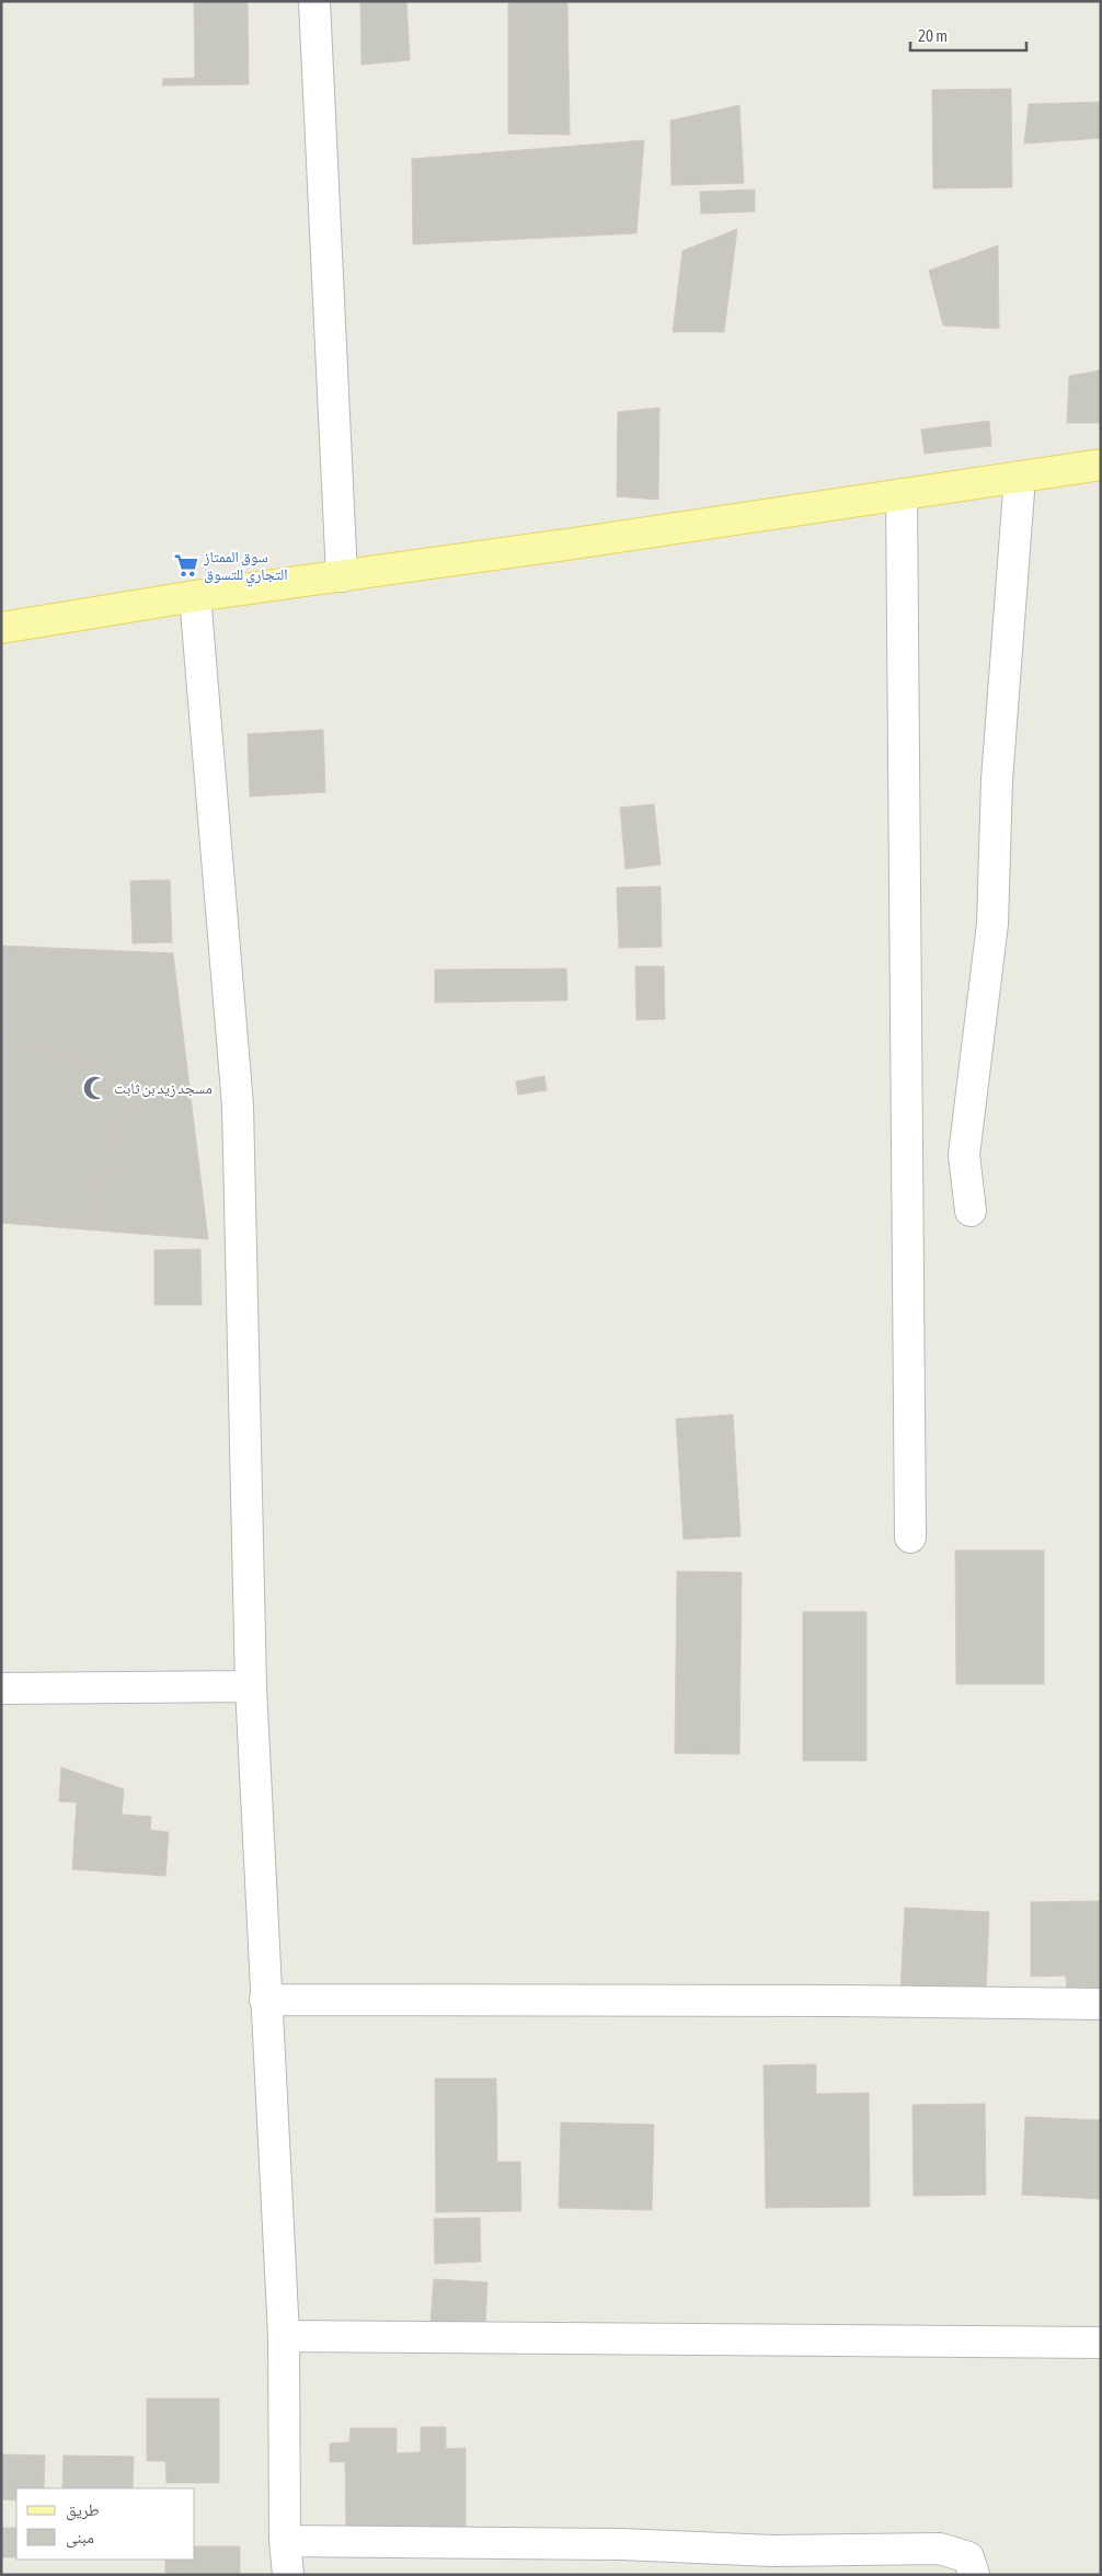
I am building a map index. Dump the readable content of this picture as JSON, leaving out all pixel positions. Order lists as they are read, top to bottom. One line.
{"places":{"supermarket":["سوق الممتاز التجاري للتسوق"],"mosque":["مسجد زيد بن ثابت"]},"legend":["طريق","مبنى"],"scale_bar":"20 m"}
